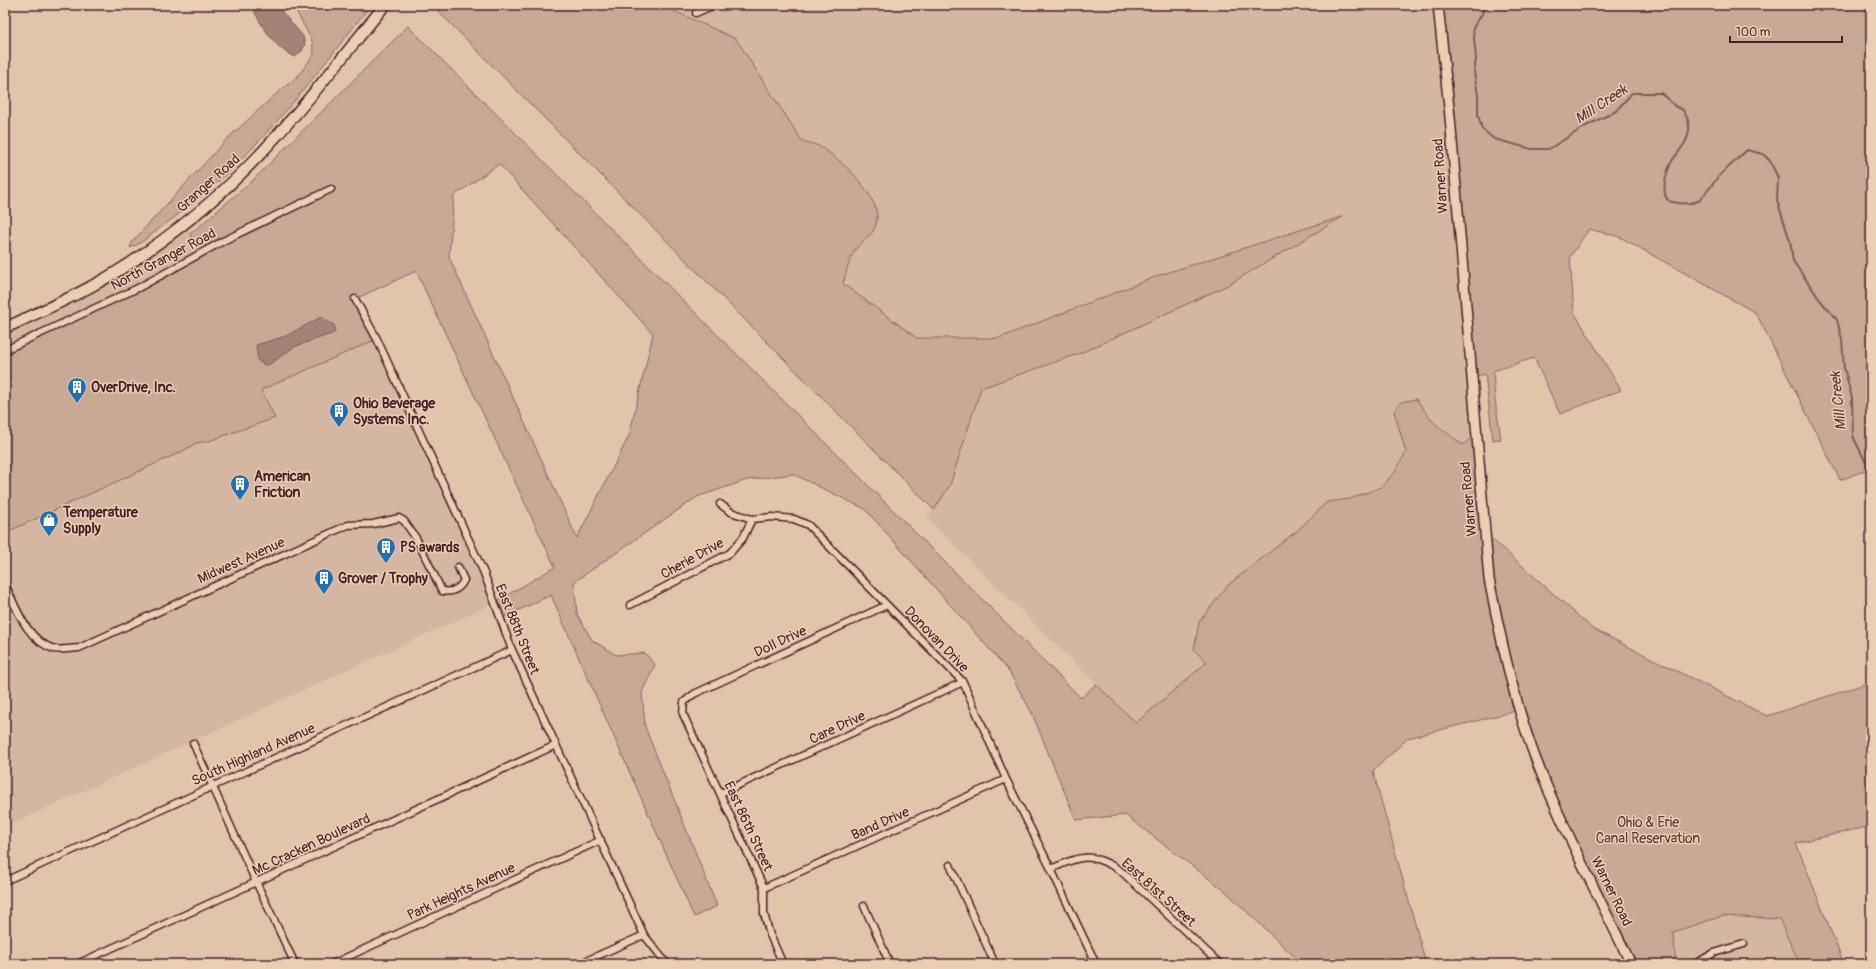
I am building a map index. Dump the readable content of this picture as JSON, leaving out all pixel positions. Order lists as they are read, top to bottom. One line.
{"streets":{"main road":["Warner Road","Granger Road"],"street":["North Granger Road","Cherie Drive","Midwest Avenue","East 88th Street","Donovan Drive","Doll Drive","Care Drive","South Highland Avenue","Band Drive","East 86th Street","Mc Cracken Boulevard","Park Heights Avenue","East 81st Street"]},"crossings":[["Cherie Drive","Donovan Drive"],["East 88th Street","South Highland Avenue"],["East 88th Street","Mc Cracken Boulevard"],["East 88th Street","Park Heights Avenue"],["Donovan Drive","Doll Drive"],["Donovan Drive","Care Drive"],["Donovan Drive","Band Drive"],["Donovan Drive","East 81st Street"],["Doll Drive","East 86th Street"],["Care Drive","East 86th Street"],["Band Drive","East 86th Street"]],"water":["Mill Creek"],"parks":["Ohio & Erie Canal Reservation"],"places":{"building":["OverDrive, Inc.","Ohio Beverage Systems Inc.","American Friction","PS awards","Grover / Trophy"],"shop":["Temperature Supply"]},"scale_bar":"100 m"}
